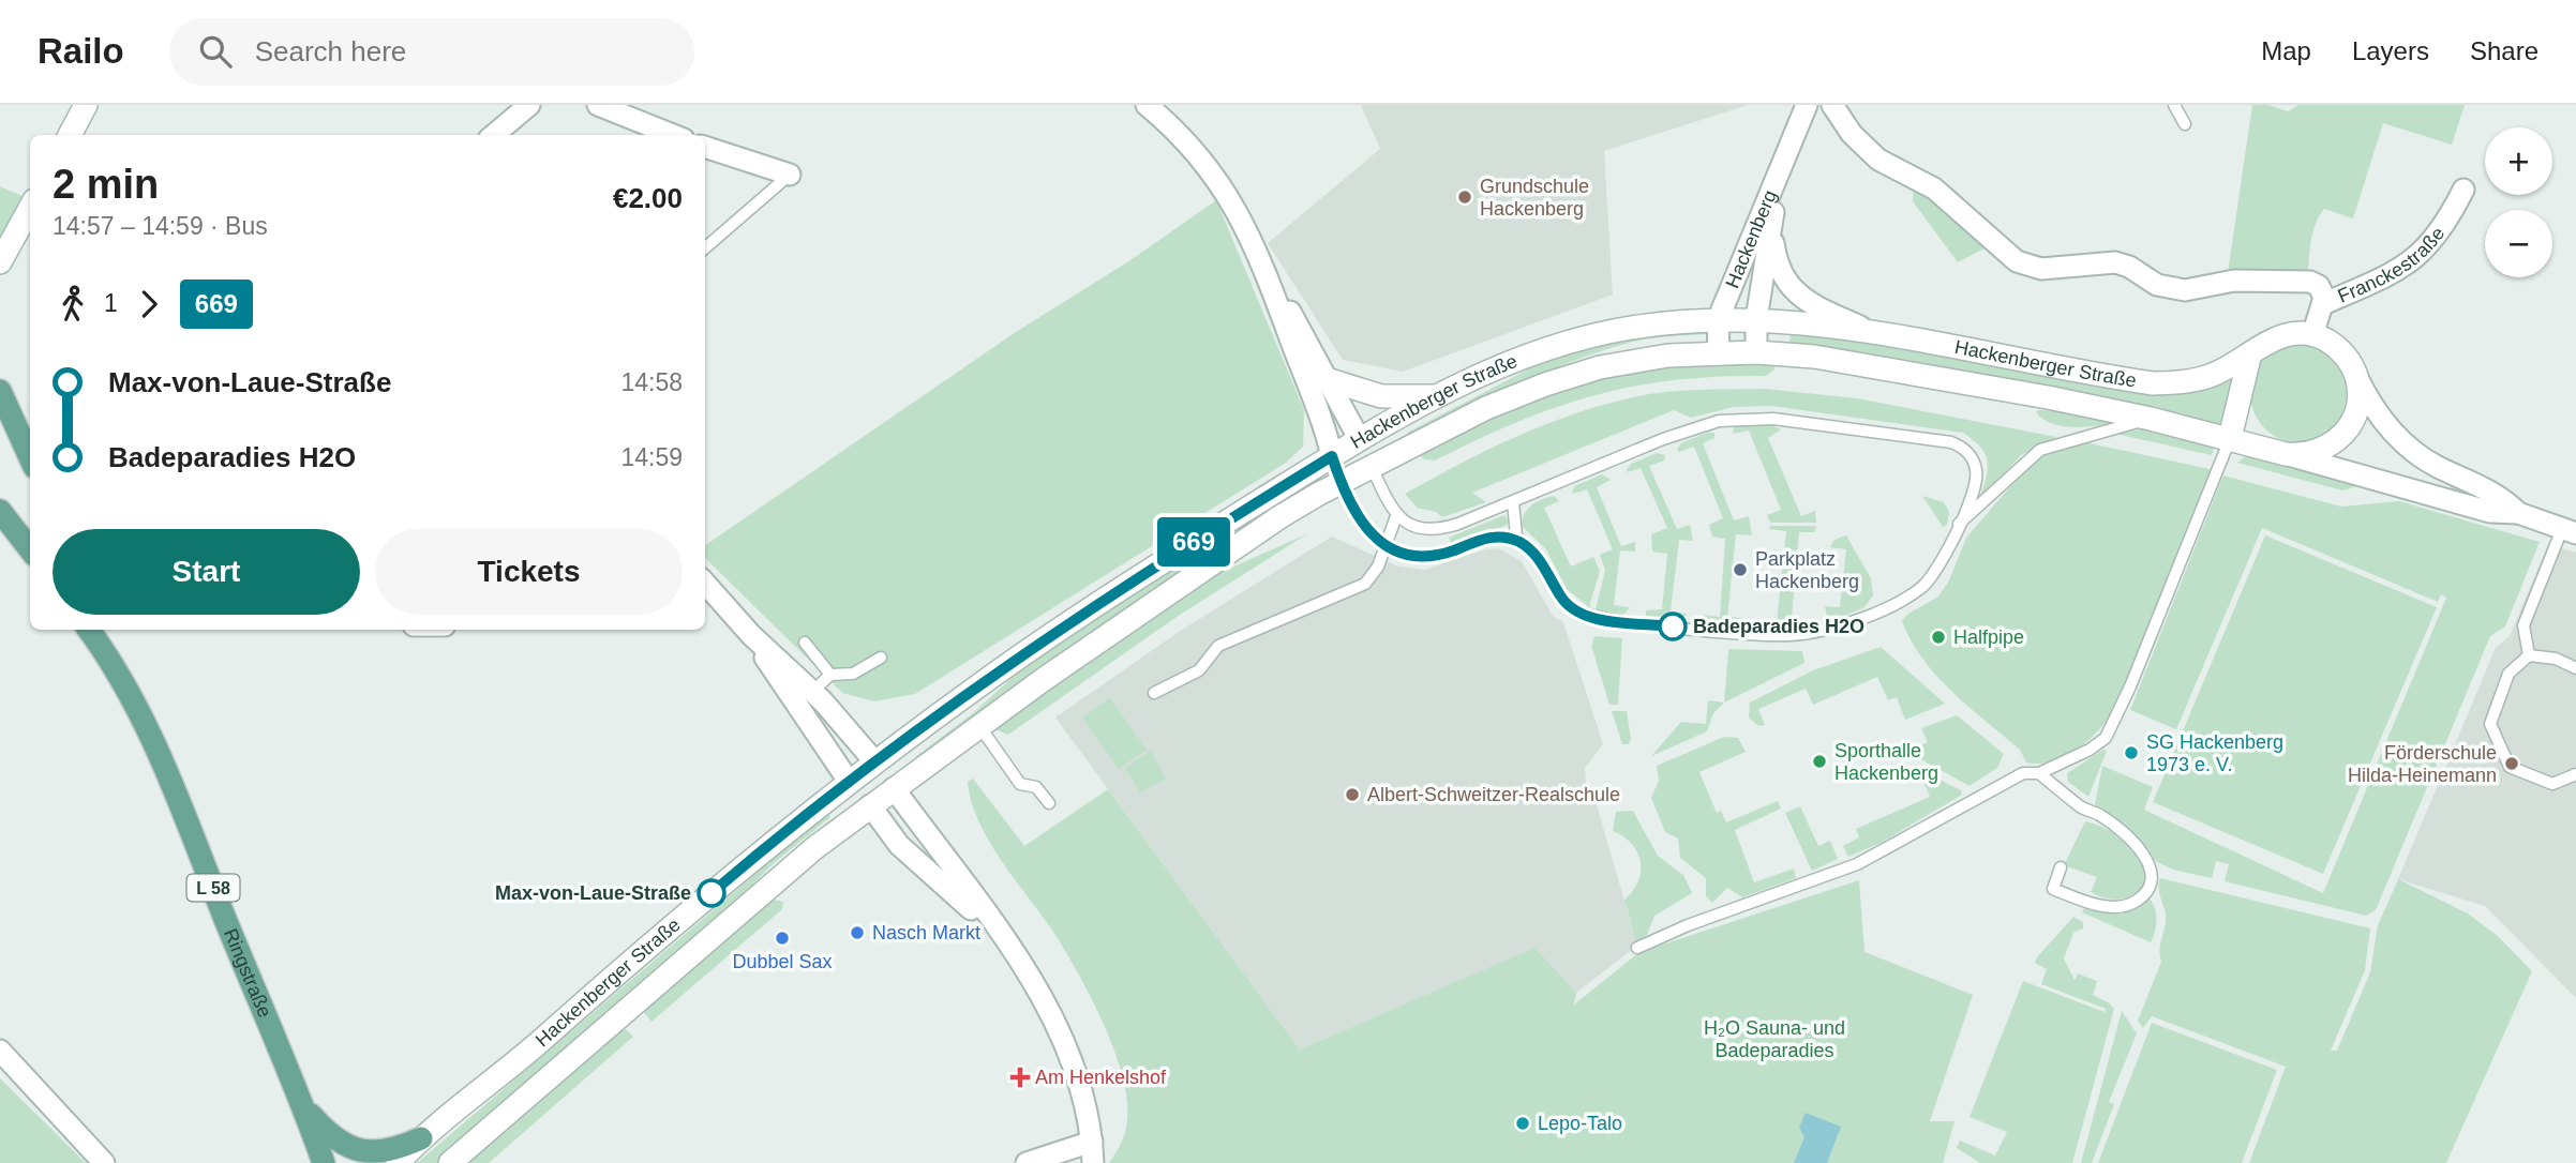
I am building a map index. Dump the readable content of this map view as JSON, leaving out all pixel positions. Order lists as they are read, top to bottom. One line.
{"streets":{"main road":["L 58","Ringstraße"],"street":["Hackenberg","Franckestraße","Hackenberger Straße"]},"crossings":[["Hackenberg","Hackenberger Straße"],["Franckestraße","Hackenberger Straße"]],"parks":["H₂O Sauna- und Badeparadies"],"places":{"other":["Grundschule Hackenberg","Parkplatz Hackenberg","Badeparadies H2O","Halfpipe","SG Hackenberg 1973 e. V.","Sporthalle Hackenberg","Förderschule Hilda-Heinemann","Albert-Schweitzer-Realschule","Max-von-Laue-Straße","Nasch Markt","Dubbel Sax","Lepo-Talo"],"health":["Am Henkelshof"]},"lines":["bus line 669"],"page":{"header":"Railo","search":"Search here","nav":["Map","Layers","Share"],"on_map":"669","map_buttons":["+","−"],"heading":["2 min","14:57 – 14:59 · Bus","€2.00"],"legs":["1","669"],"list":[{"name":"Max-von-Laue-Straße","value":"14:58"},{"name":"Badeparadies H2O","value":"14:59"}],"buttons":["Start","Tickets"]}}
